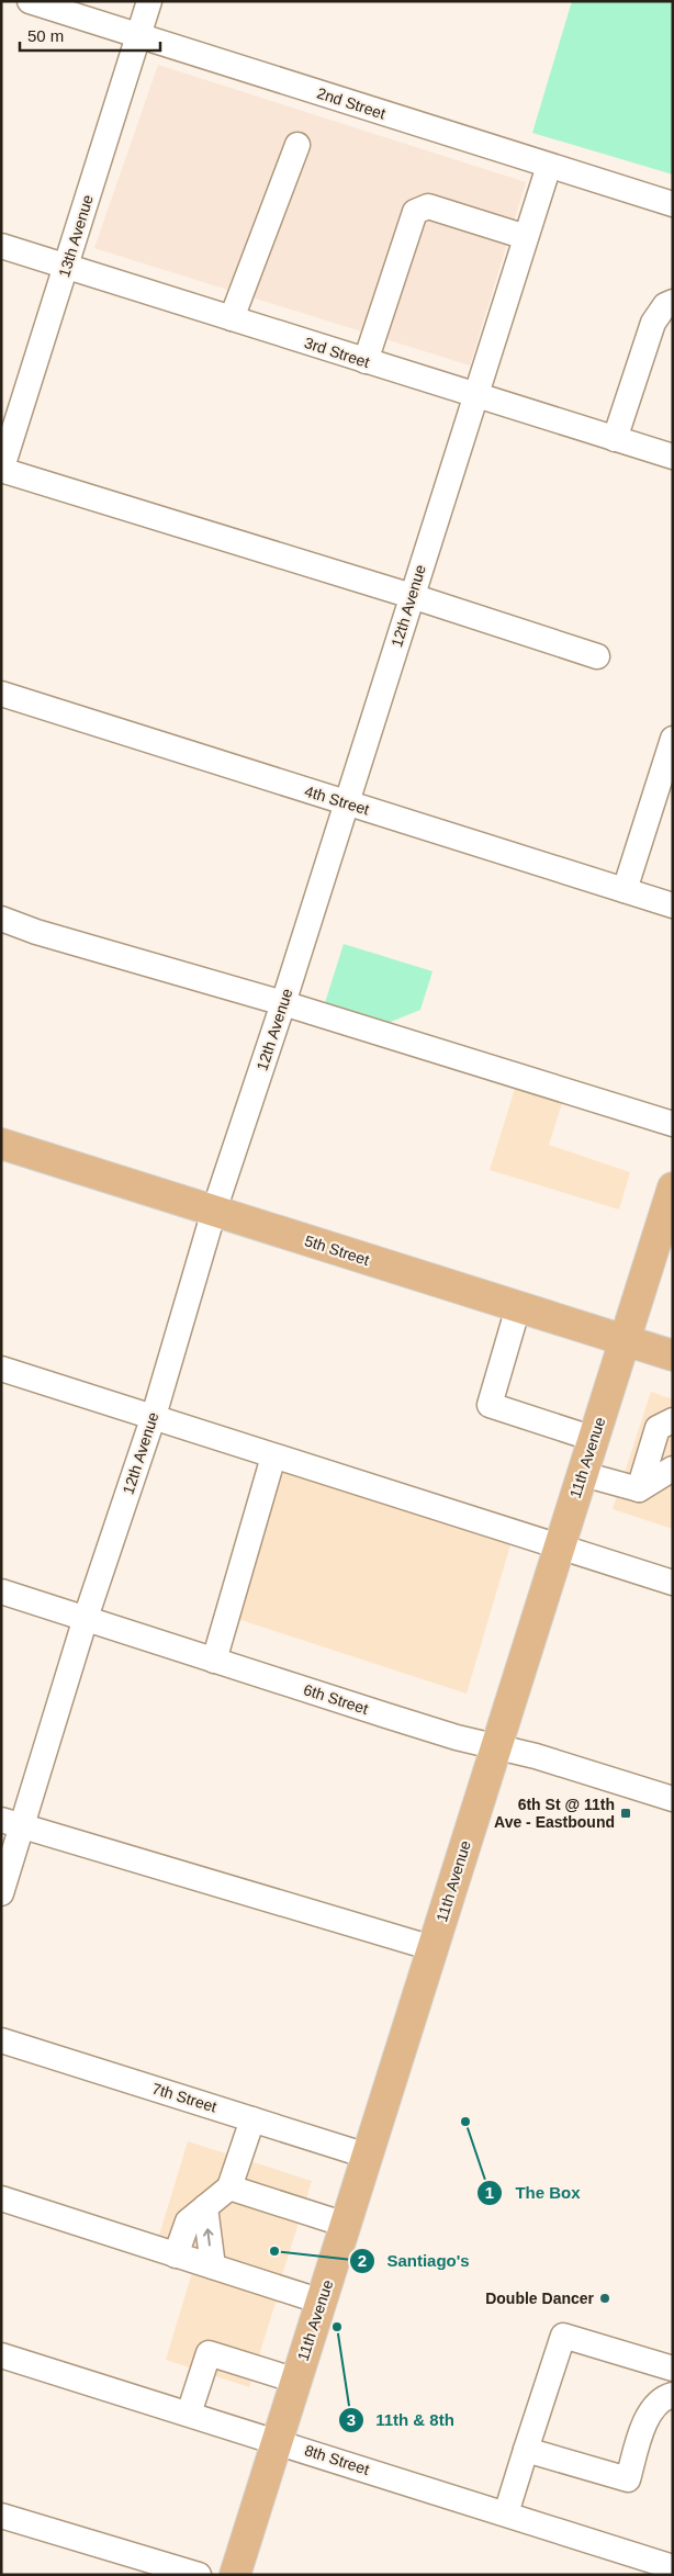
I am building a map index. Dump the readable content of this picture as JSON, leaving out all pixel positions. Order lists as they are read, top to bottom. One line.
{"streets":{"main road":["5th Street","11th Avenue"],"street":["2nd Street","13th Avenue","3rd Street","12th Avenue","4th Street","6th Street","7th Street","8th Street"]},"crossings":[["2nd Street","13th Avenue"],["2nd Street","12th Avenue"],["13th Avenue","3rd Street"],["3rd Street","12th Avenue"],["12th Avenue","4th Street"],["12th Avenue","5th Street"],["12th Avenue","6th Street"],["5th Street","11th Avenue"],["11th Avenue","6th Street"],["11th Avenue","7th Street"],["11th Avenue","8th Street"]],"places":{"transit":["6th St @ 11th Ave - Eastbound"],"other":["The Box","Santiago's","Double Dancer","11th & 8th"]},"scale_bar":"50 m"}
